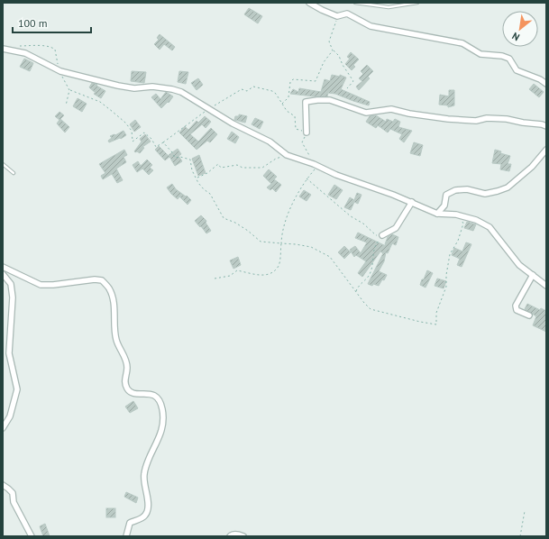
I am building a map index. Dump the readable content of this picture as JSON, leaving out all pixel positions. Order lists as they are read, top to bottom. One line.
{"scale_bar":"100 m","north":"bottom left"}
